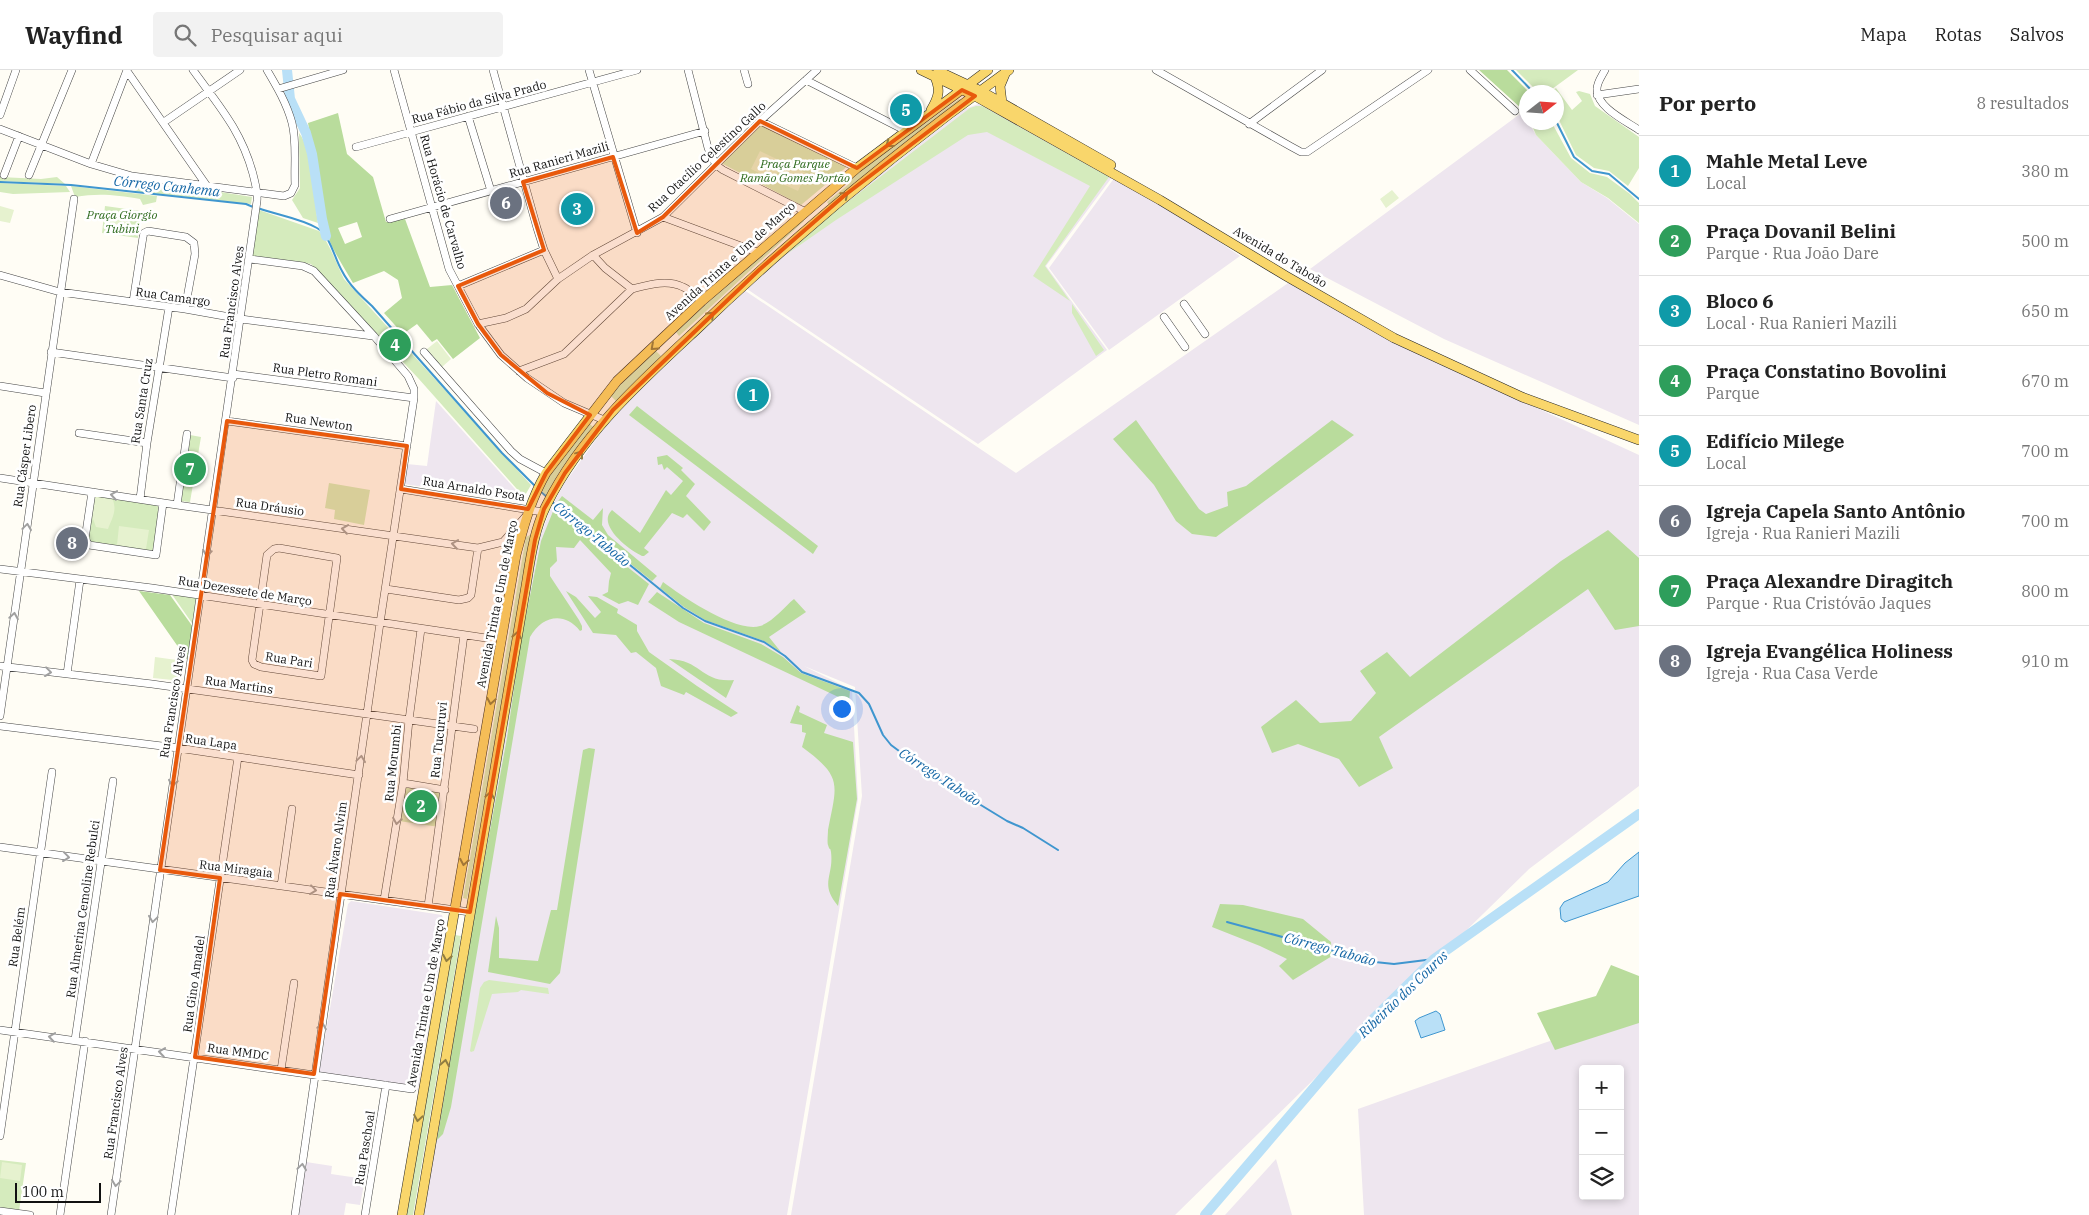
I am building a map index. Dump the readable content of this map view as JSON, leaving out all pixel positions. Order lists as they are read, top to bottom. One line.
{"streets":{"main road":["Avenida do Taboão","Avenida Trinta e Um de Março"],"street":["Rua Fábio da Silva Prado","Rua Otacílio Celestino Gallo","Rua Ranieri Mazili","Rua Horácio de Carvalho","Rua Camargo","Rua Francisco Alves","Rua Pletro Romani","Rua Santa Cruz","Rua Newton","Rua Cásper Libero","Rua Arnaldo Psota","Rua Dráusio","Rua Dezessete de Março","Rua Pari","Rua Martins","Rua Tucuruvi","Rua Lapa","Rua Morumbi","Rua Álvaro Alvim","Rua Miragaia","Rua Almerina Cemoline Rebulci","Rua Belém","Rua Gino Amadel","Rua MMDC","Rua Paschoal"]},"crossings":[["Rua Fábio da Silva Prado","Rua Horácio de Carvalho"],["Rua Otacílio Celestino Gallo","Rua Horácio de Carvalho"],["Rua Ranieri Mazili","Rua Horácio de Carvalho"],["Rua Horácio de Carvalho","Avenida Trinta e Um de Março"],["Avenida do Taboão","Avenida Trinta e Um de Março"],["Avenida Trinta e Um de Março","Rua Arnaldo Psota"],["Avenida Trinta e Um de Março","Rua Dráusio"],["Avenida Trinta e Um de Março","Rua Miragaia"],["Rua Camargo","Rua Francisco Alves"],["Rua Camargo","Rua Santa Cruz"],["Rua Camargo","Rua Cásper Libero"],["Rua Francisco Alves","Rua Pletro Romani"],["Rua Francisco Alves","Rua Newton"],["Rua Francisco Alves","Rua Dráusio"],["Rua Francisco Alves","Rua Dezessete de Março"],["Rua Francisco Alves","Rua Martins"],["Rua Francisco Alves","Rua Lapa"],["Rua Francisco Alves","Rua Miragaia"],["Rua Francisco Alves","Rua MMDC"],["Rua Pletro Romani","Rua Santa Cruz"],["Rua Pletro Romani","Rua Cásper Libero"],["Rua Pletro Romani","Rua Álvaro Alvim"],["Rua Santa Cruz","Rua Dráusio"],["Rua Newton","Rua Álvaro Alvim"],["Rua Cásper Libero","Rua Dráusio"],["Rua Cásper Libero","Rua Dezessete de Março"],["Rua Cásper Libero","Rua Martins"],["Rua Arnaldo Psota","Rua Dráusio"],["Rua Arnaldo Psota","Rua Álvaro Alvim"],["Rua Dráusio","Rua Álvaro Alvim"],["Rua Dezessete de Março","Rua Pari"],["Rua Dezessete de Março","Rua Tucuruvi"],["Rua Dezessete de Março","Rua Morumbi"],["Rua Dezessete de Março","Rua Álvaro Alvim"],["Rua Martins","Rua Tucuruvi"],["Rua Martins","Rua Morumbi"],["Rua Martins","Rua Álvaro Alvim"],["Rua Tucuruvi","Rua Miragaia"],["Rua Lapa","Rua Álvaro Alvim"],["Rua Lapa","Rua Gino Amadel"],["Rua Morumbi","Rua Miragaia"],["Rua Álvaro Alvim","Rua Miragaia"],["Rua Álvaro Alvim","Rua MMDC"],["Rua Miragaia","Rua Almerina Cemoline Rebulci"],["Rua Miragaia","Rua Belém"],["Rua Miragaia","Rua Gino Amadel"],["Rua Almerina Cemoline Rebulci","Rua MMDC"],["Rua Belém","Rua MMDC"],["Rua Gino Amadel","Rua MMDC"],["Rua MMDC","Rua Paschoal"]],"one_way":["Rua Cásper Libero","Rua Dráusio","Rua Morumbi","Rua Álvaro Alvim"],"water":["Córrego Canhema","Córrego Taboão","Ribeirão dos Couros"],"parks":["Praça Parque Ramão Gomes Portão","Praça Giorgio Tubini"],"scale_bar":"100 m","north":"right","page":{"header":"Wayfind","search":"Pesquisar aqui","nav":["Mapa","Rotas","Salvos"],"heading":["Por perto","8 resultados"],"pins":["5","6","3","4","1","7","8","2"],"list":[{"mark":"1","name":"Mahle Metal Leve","note":"Local","value":"380 m"},{"mark":"2","name":"Praça Dovanil Belini","note":"Parque · Rua João Dare","value":"500 m"},{"mark":"3","name":"Bloco 6","note":"Local · Rua Ranieri Mazili","value":"650 m"},{"mark":"4","name":"Praça Constatino Bovolini","note":"Parque","value":"670 m"},{"mark":"5","name":"Edifício Milege","note":"Local","value":"700 m"},{"mark":"6","name":"Igreja Capela Santo Antônio","note":"Igreja · Rua Ranieri Mazili","value":"700 m"},{"mark":"7","name":"Praça Alexandre Diragitch","note":"Parque · Rua Cristóvão Jaques","value":"800 m"},{"mark":"8","name":"Igreja Evangélica Holiness","note":"Igreja · Rua Casa Verde","value":"910 m"}],"map_buttons":["+","−"],"scale":"100 m"}}
